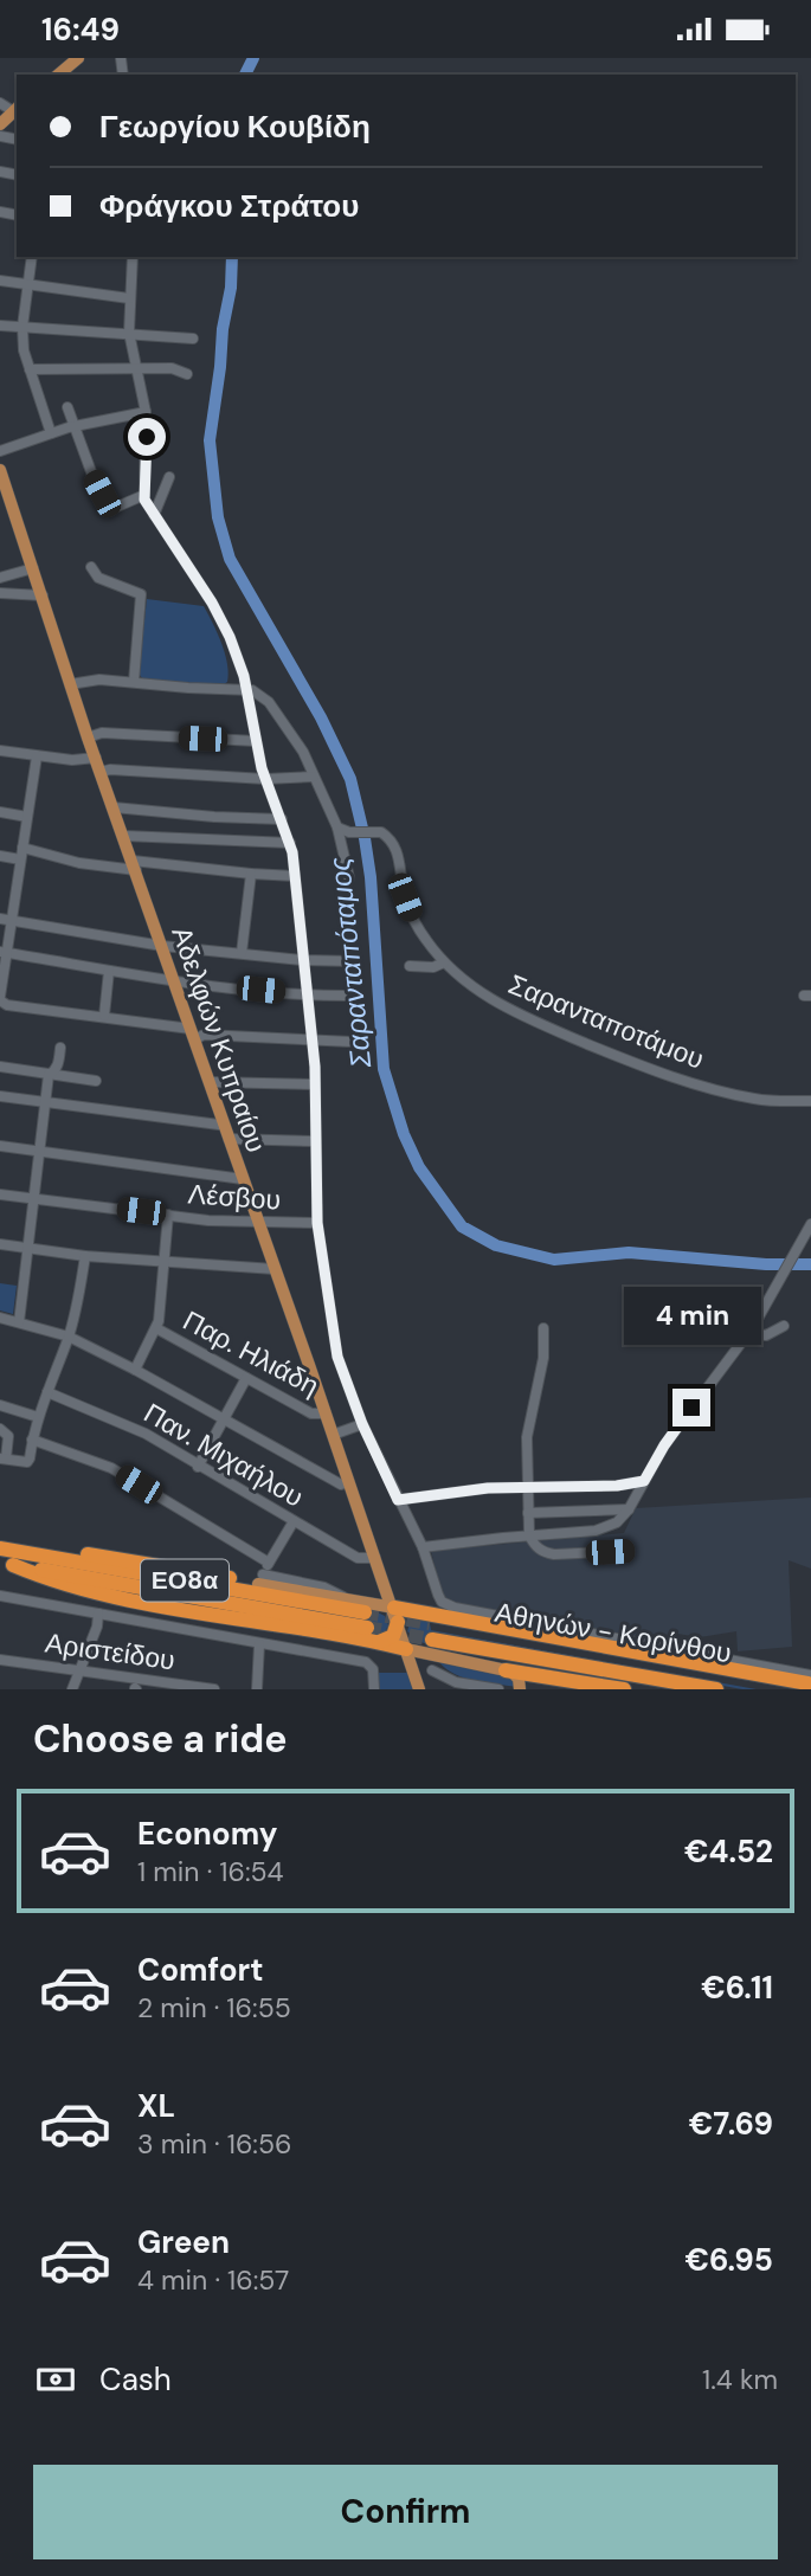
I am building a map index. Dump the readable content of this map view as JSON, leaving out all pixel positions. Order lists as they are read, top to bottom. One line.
{"streets":{"highway":["ΕΟ8α","Αθηνών - Κορίνθου"],"main road":["Αδελφών Κυπραίου"],"street":["Σαρανταποτάμου","Λέσβου","Παρ. Ηλιάδη","Παν. Μιχαήλου","Αριστείδου"]},"crossings":[["Αδελφών Κυπραίου","Λέσβου"],["Αδελφών Κυπραίου","Παρ. Ηλιάδη"],["Αδελφών Κυπραίου","Παν. Μιχαήλου"]],"water":["Σαρανταπόταμος"],"page":{"status":"16:49","banner":["Γεωργίου Κουβίδη","Φράγκου Στράτου"],"bubble":"4 min","heading":"Choose a ride","list":[{"name":"Economy","note":"1 min · 16:54","value":"€4.52"},{"name":"Comfort","note":"2 min · 16:55","value":"€6.11"},{"name":"XL","note":"3 min · 16:56","value":"€7.69"},{"name":"Green","note":"4 min · 16:57","value":"€6.95"}],"pay":["Cash","1.4 km"],"buttons":"Confirm"}}
